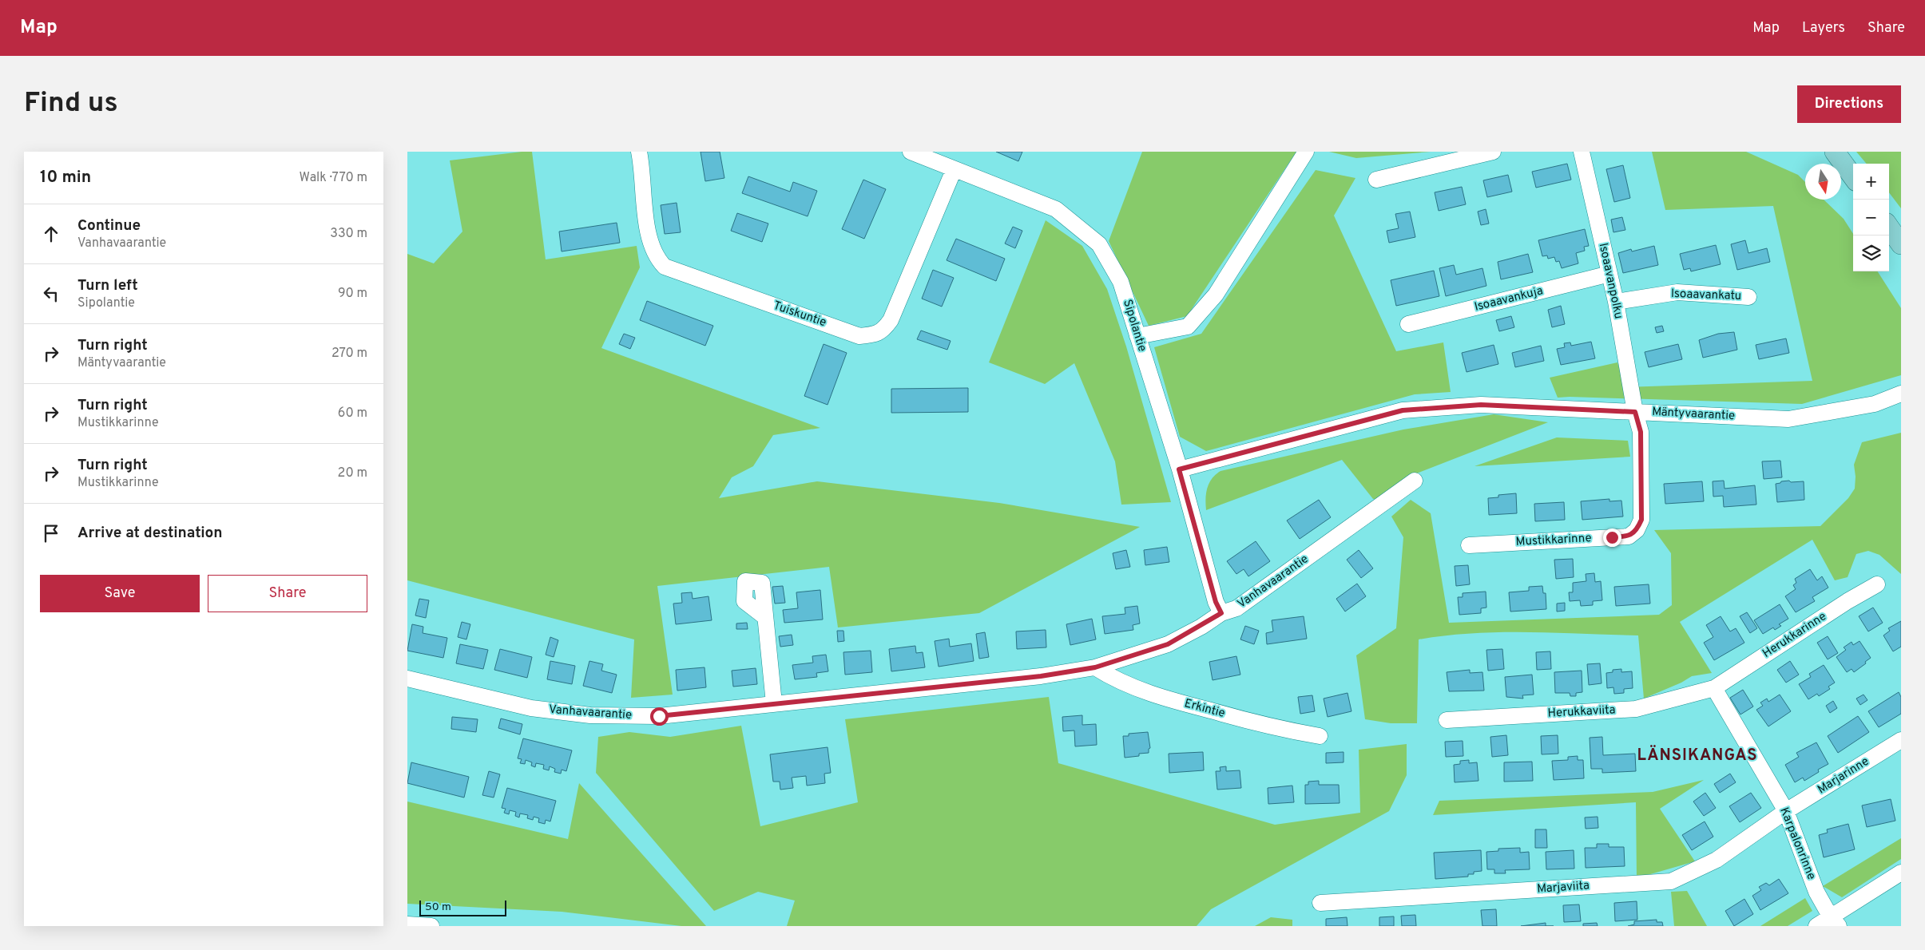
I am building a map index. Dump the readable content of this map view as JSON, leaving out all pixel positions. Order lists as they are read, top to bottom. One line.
{"streets":{"street":["Isoaavanpolku","Isoaavankatu","Isoaavankuja","Tuiskuntie","Sipolantie","Mäntyvaarantie","Mustikkarinne","Vanhavaarantie","Herukkarinne","Erkintie","Herukkaviita","Marjarinne","Karpalonrinne","Marjaviita"]},"crossings":[["Isoaavanpolku","Isoaavankatu"],["Isoaavanpolku","Isoaavankuja"],["Isoaavanpolku","Mäntyvaarantie"],["Isoaavanpolku","Mustikkarinne"],["Tuiskuntie","Sipolantie"],["Sipolantie","Mäntyvaarantie"],["Sipolantie","Vanhavaarantie"],["Mäntyvaarantie","Mustikkarinne"],["Vanhavaarantie","Erkintie"],["Herukkarinne","Herukkaviita"],["Herukkarinne","Karpalonrinne"],["Herukkaviita","Karpalonrinne"],["Marjarinne","Karpalonrinne"],["Marjarinne","Marjaviita"],["Karpalonrinne","Marjaviita"]],"districts":["LÄNSIKANGAS"],"scale_bar":"50 m","north":"bottom","page":{"header":"Map","nav":["Map","Layers","Share"],"buttons":["Directions",["Save","Share"]],"title":"Find us","heading":["10 min","Walk · 770 m"],"map_buttons":["+","−"],"list":[["Continue","Vanhavaarantie","330 m"],["Turn left","Sipolantie","90 m"],["Turn right","Mäntyvaarantie","270 m"],["Turn right","Mustikkarinne","60 m"],["Turn right","Mustikkarinne","20 m"],"Arrive at destination"],"scale":"50 m"}}
